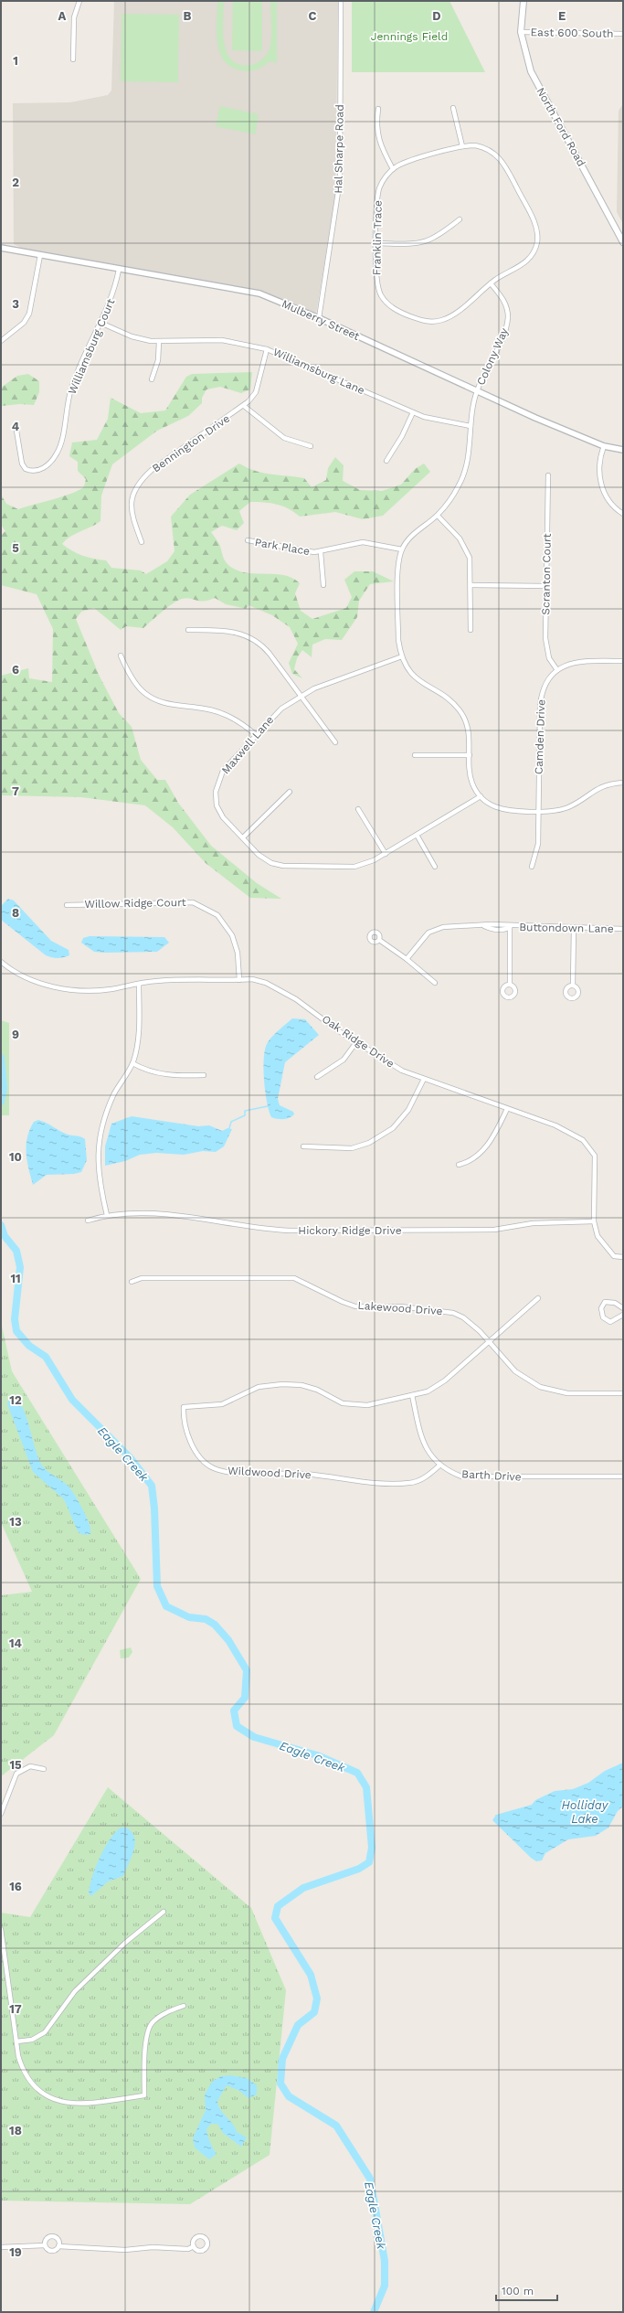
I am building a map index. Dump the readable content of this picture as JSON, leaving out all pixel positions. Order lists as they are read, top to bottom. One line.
{"streets":{"main road":["North Ford Road"],"street":["East 600 South","Hal Sharpe Road","Franklin Trace","Mulberry Street","Williamsburg Court","Colony Way","Williamsburg Lane","Bennington Drive","Park Place","Scranton Court","Camden Drive","Maxwell Lane","Willow Ridge Court","Buttondown Lane","Oak Ridge Drive","Hickory Ridge Drive","Lakewood Drive","Wildwood Drive","Barth Drive"]},"crossings":[["East 600 South","North Ford Road"],["Hal Sharpe Road","Mulberry Street"],["Franklin Trace","Colony Way"],["Mulberry Street","Williamsburg Court"],["Mulberry Street","Colony Way"],["Williamsburg Court","Williamsburg Lane"],["Colony Way","Williamsburg Lane"],["Colony Way","Park Place"],["Williamsburg Lane","Bennington Drive"],["Scranton Court","Camden Drive"],["Willow Ridge Court","Oak Ridge Drive"],["Oak Ridge Drive","Hickory Ridge Drive"],["Lakewood Drive","Wildwood Drive"],["Wildwood Drive","Barth Drive"]],"water":["Eagle Creek","Holliday Lake"],"parks":["Jennings Field"],"scale_bar":"100 m","grid":{"columns":["A","B","C","D","E"],"rows":["1","2","3","4","5","6","7","8","9","10","11","12","13","14","15","16","17","18","19"]}}
